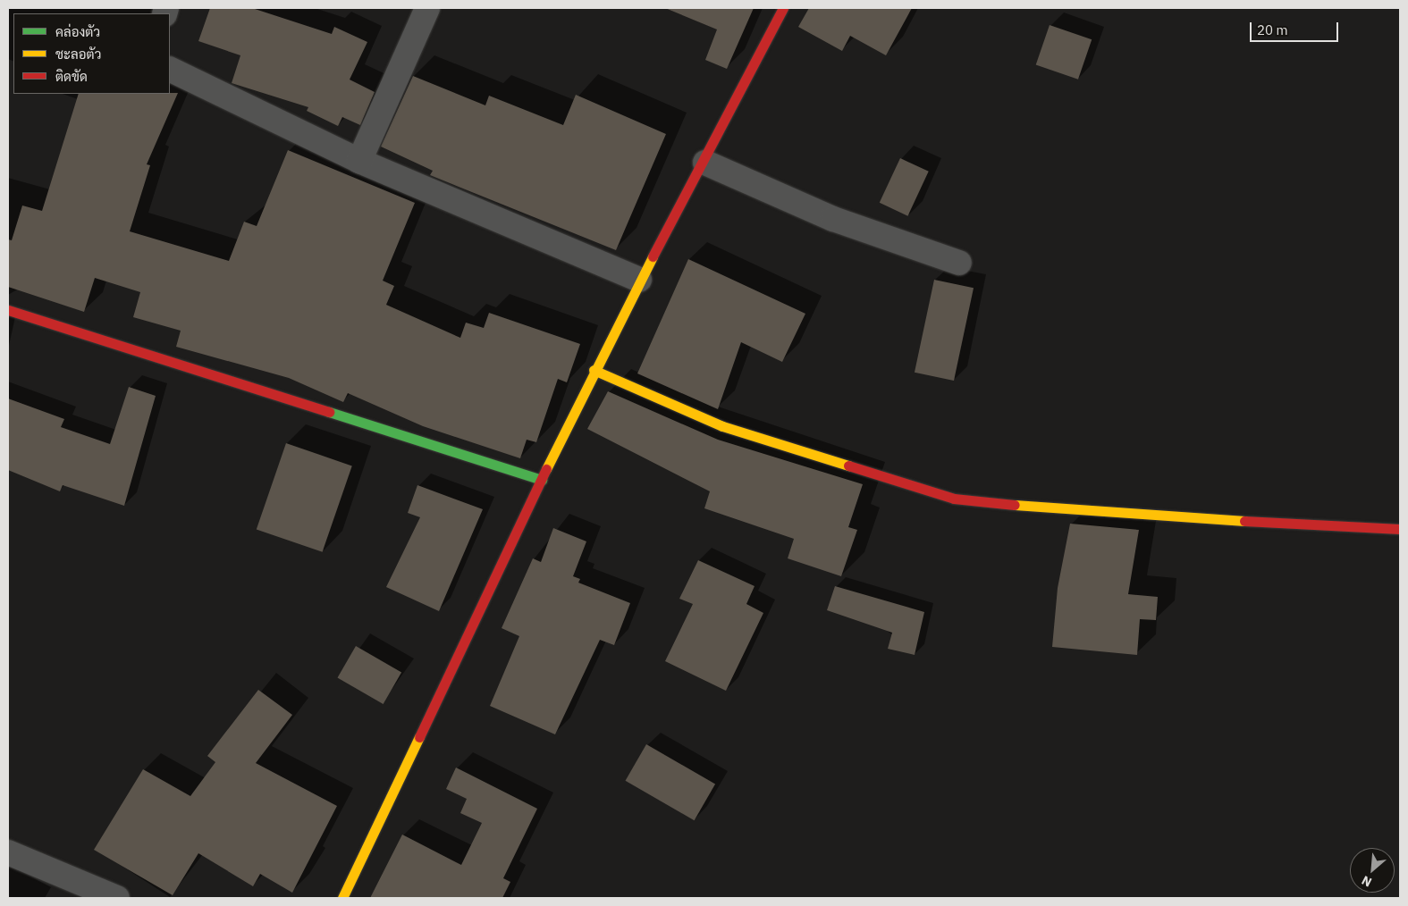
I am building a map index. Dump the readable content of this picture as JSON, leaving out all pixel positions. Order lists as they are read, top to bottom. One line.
{"legend":["คล่องตัว","ชะลอตัว","ติดขัด"],"scale_bar":"20 m","north":"bottom left"}
